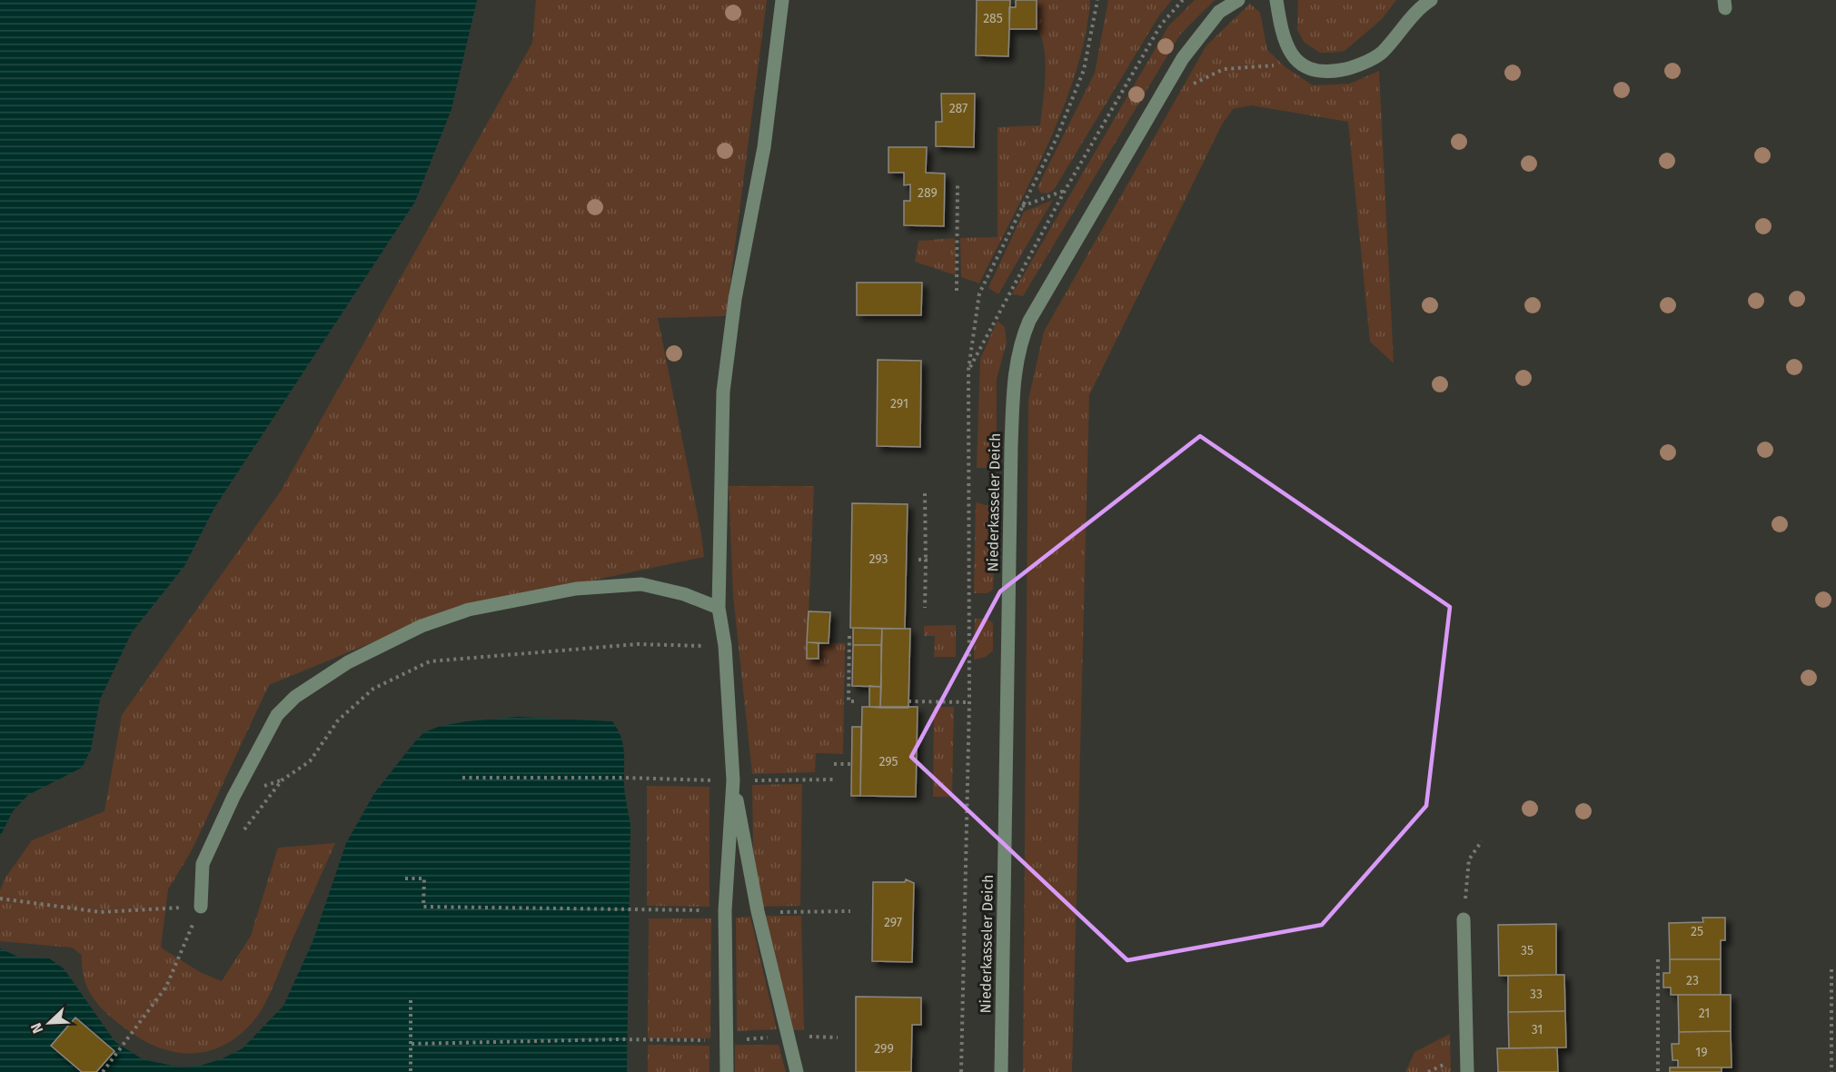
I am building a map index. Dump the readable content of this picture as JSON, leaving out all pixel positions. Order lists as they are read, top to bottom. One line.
{"streets":{"street":["Niederkasseler Deich"]},"house_numbers":["285","287","289","291","293","295","297","25","35","23","33","21","31","299","19"],"north":"bottom left"}
